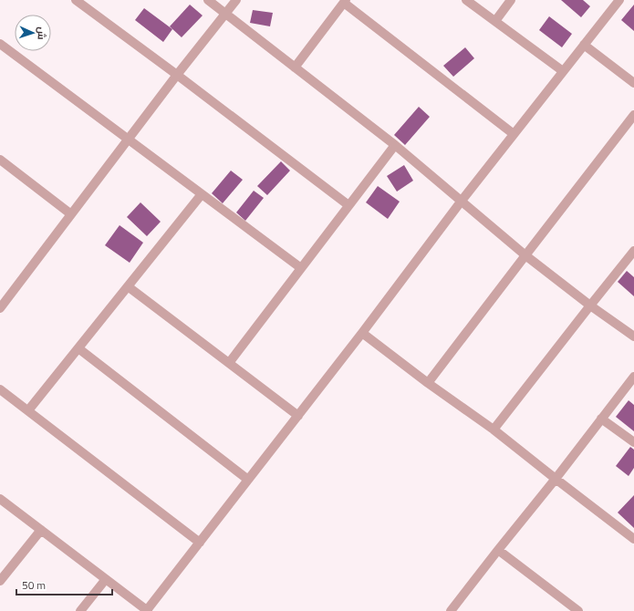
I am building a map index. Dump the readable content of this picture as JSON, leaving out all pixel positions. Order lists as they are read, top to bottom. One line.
{"scale_bar":"50 m","north":"right"}
